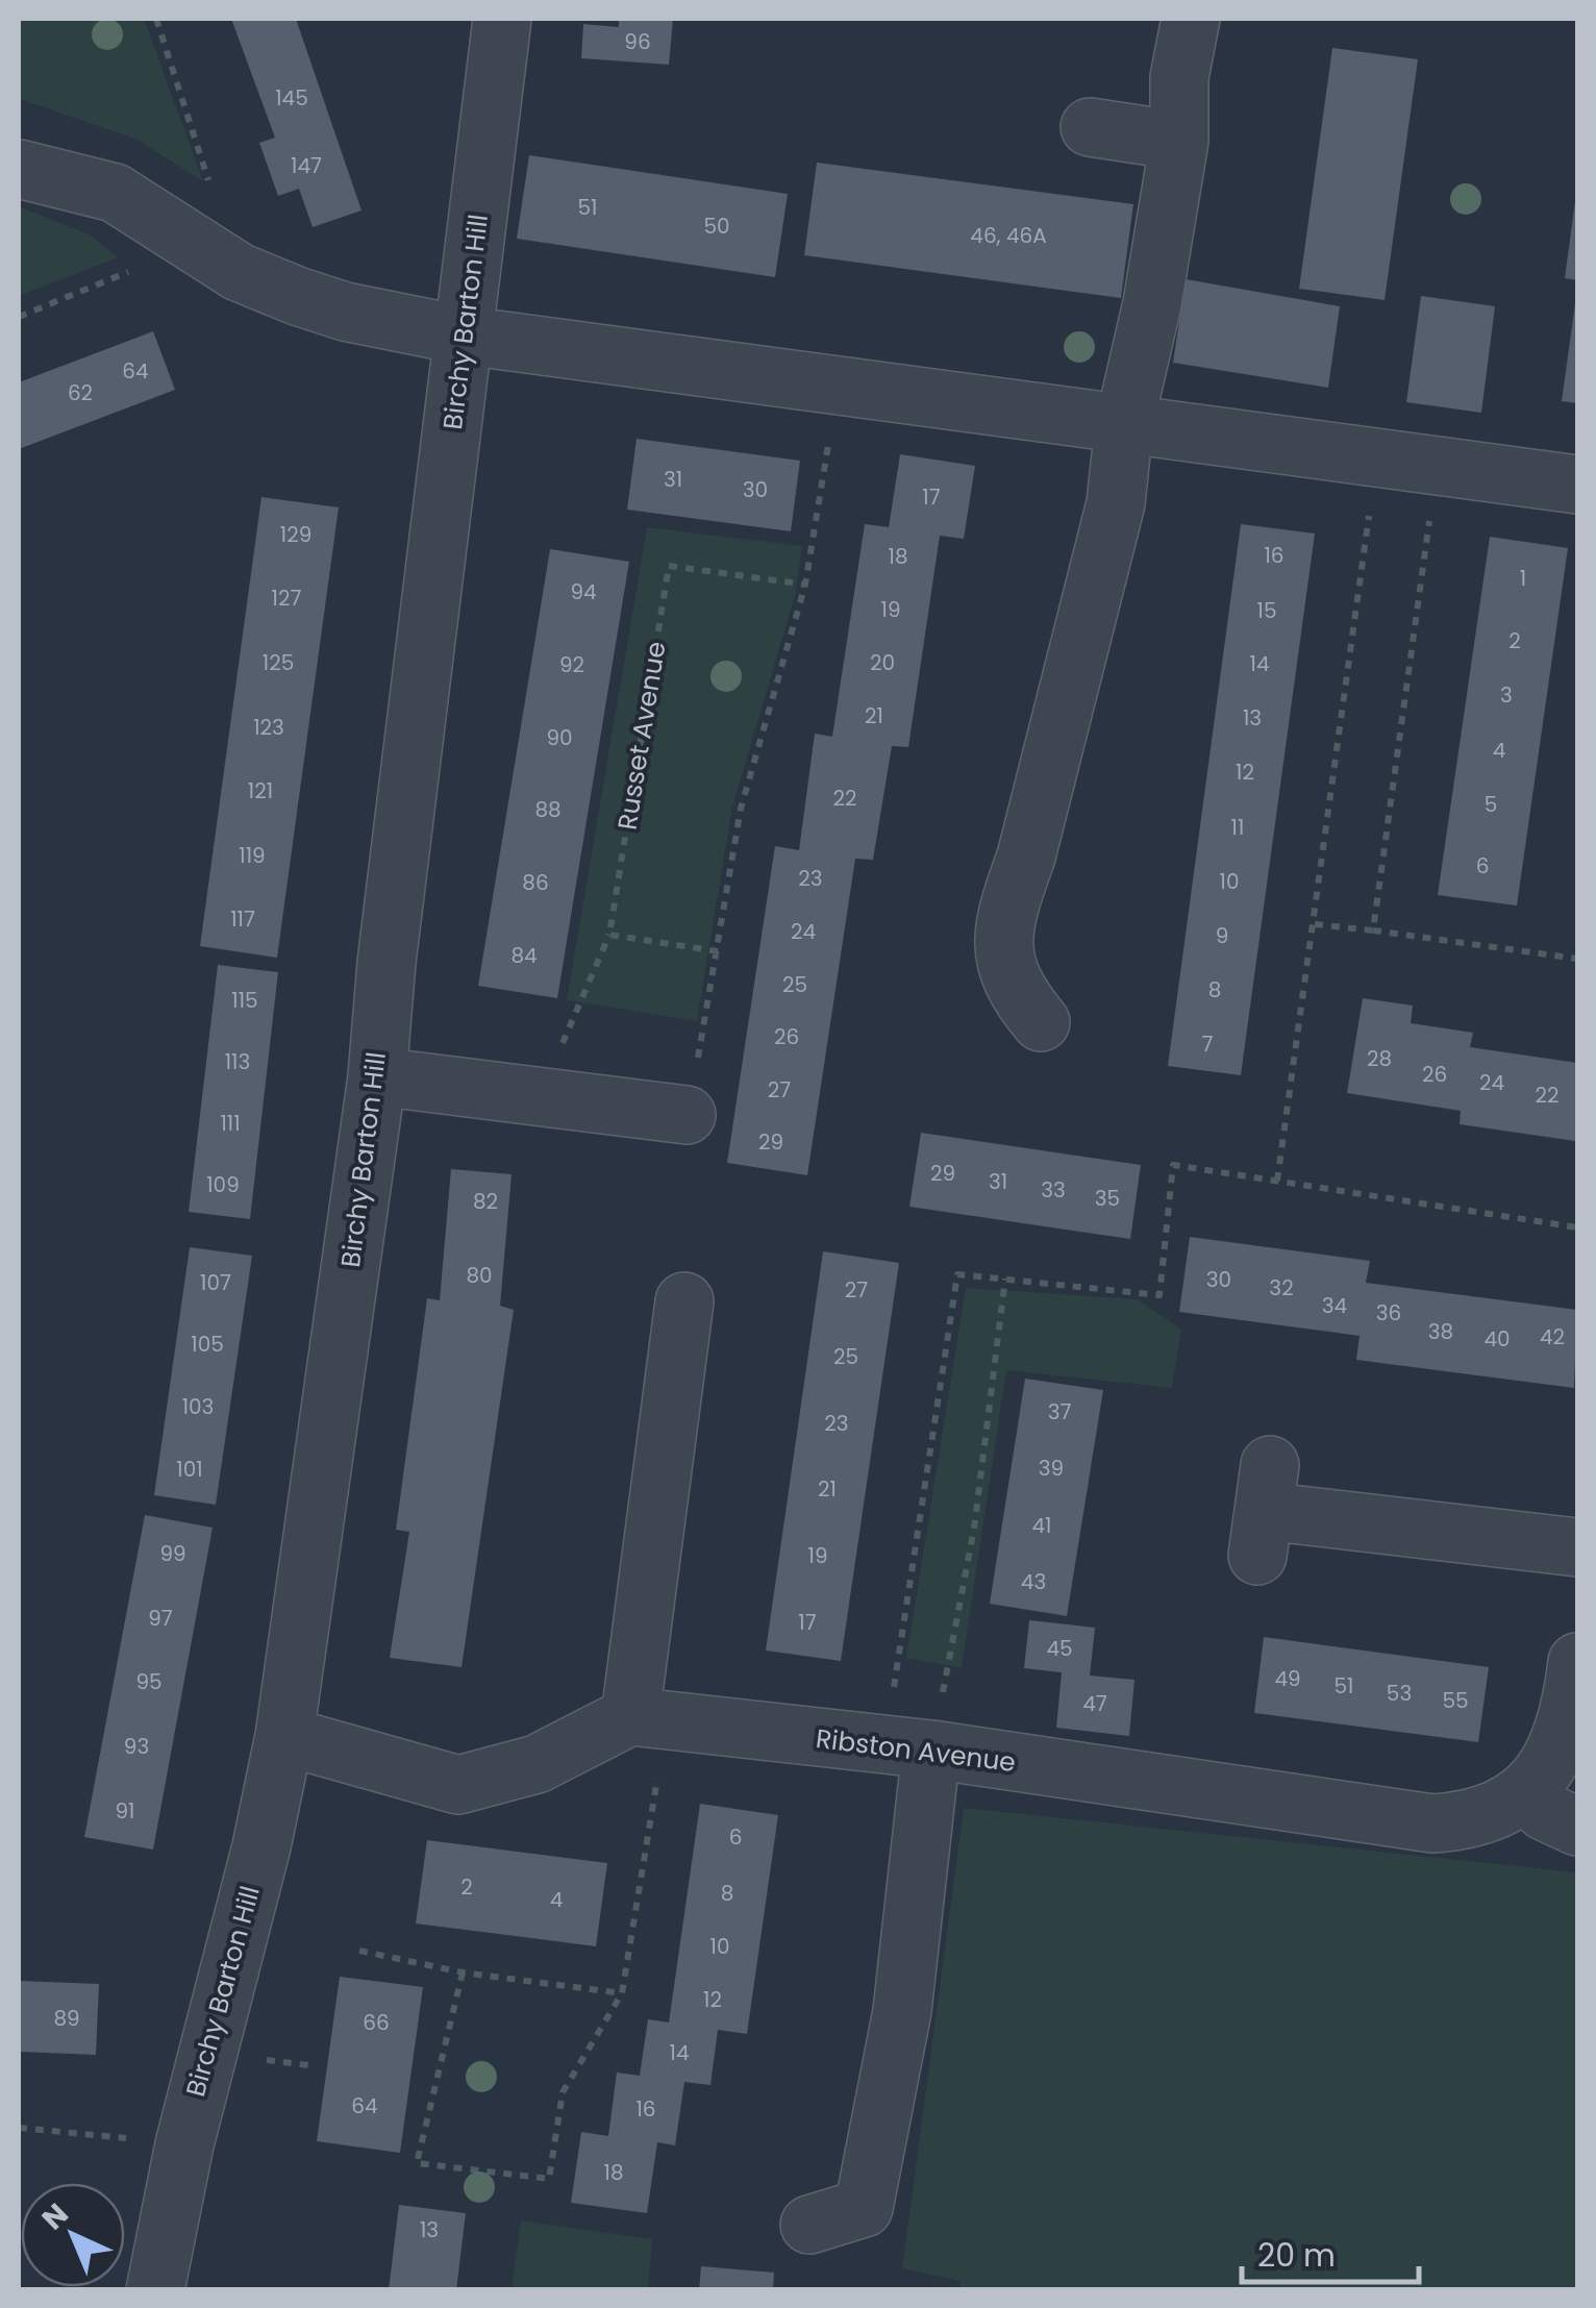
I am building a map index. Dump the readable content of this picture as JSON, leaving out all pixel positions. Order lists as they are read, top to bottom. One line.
{"streets":{"street":["Birchy Barton Hill","Ribston Avenue"],"path":["Russet Avenue"]},"house_numbers":["96","145","147","51","50","46, 46A","64","62","31","30","17","129","16","18","1","94","127","19","15","2","125","20","14","92","3","21","13","123","90","4","12","121","22","5","88","11","119","6","23","10","86","117","24","9","84","25","8","115","26","7","28","113","26","24","27","22","111","29","29","31","109","33","35","82","80","30","107","32","27","34","36","38","42","40","105","25","103","37","23","39","101","21","41","99","19","43","97","17","45","49","95","51","53","55","47","93","91","6","2","8","4","10","12","89","66","14","64","16","18","13"],"scale_bar":"20 m","north":"top left"}
